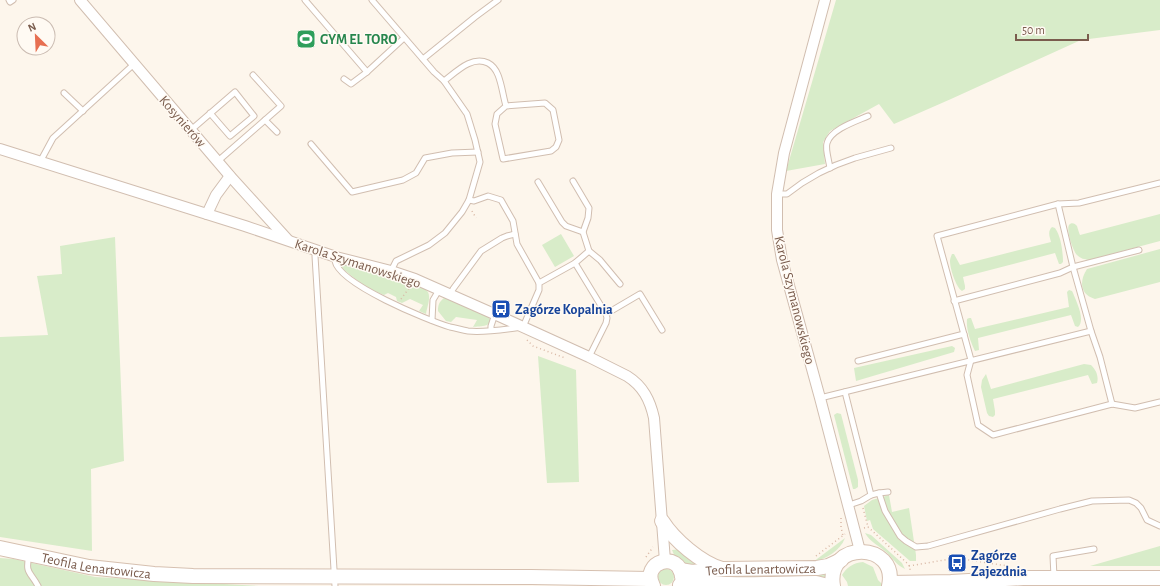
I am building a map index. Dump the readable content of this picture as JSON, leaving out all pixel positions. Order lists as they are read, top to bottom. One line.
{"streets":{"street":["Kosynierów","Karola Szymanowskiego","Teofila Lenartowicza"]},"crossings":[["Kosynierów","Karola Szymanowskiego"],["Karola Szymanowskiego","Teofila Lenartowicza"]],"places":{"sports":["GYM EL TORO"],"bus stop":["Zagórze Kopalnia","Zagórze Zajezdnia"]},"scale_bar":"50 m","north":"top left"}
